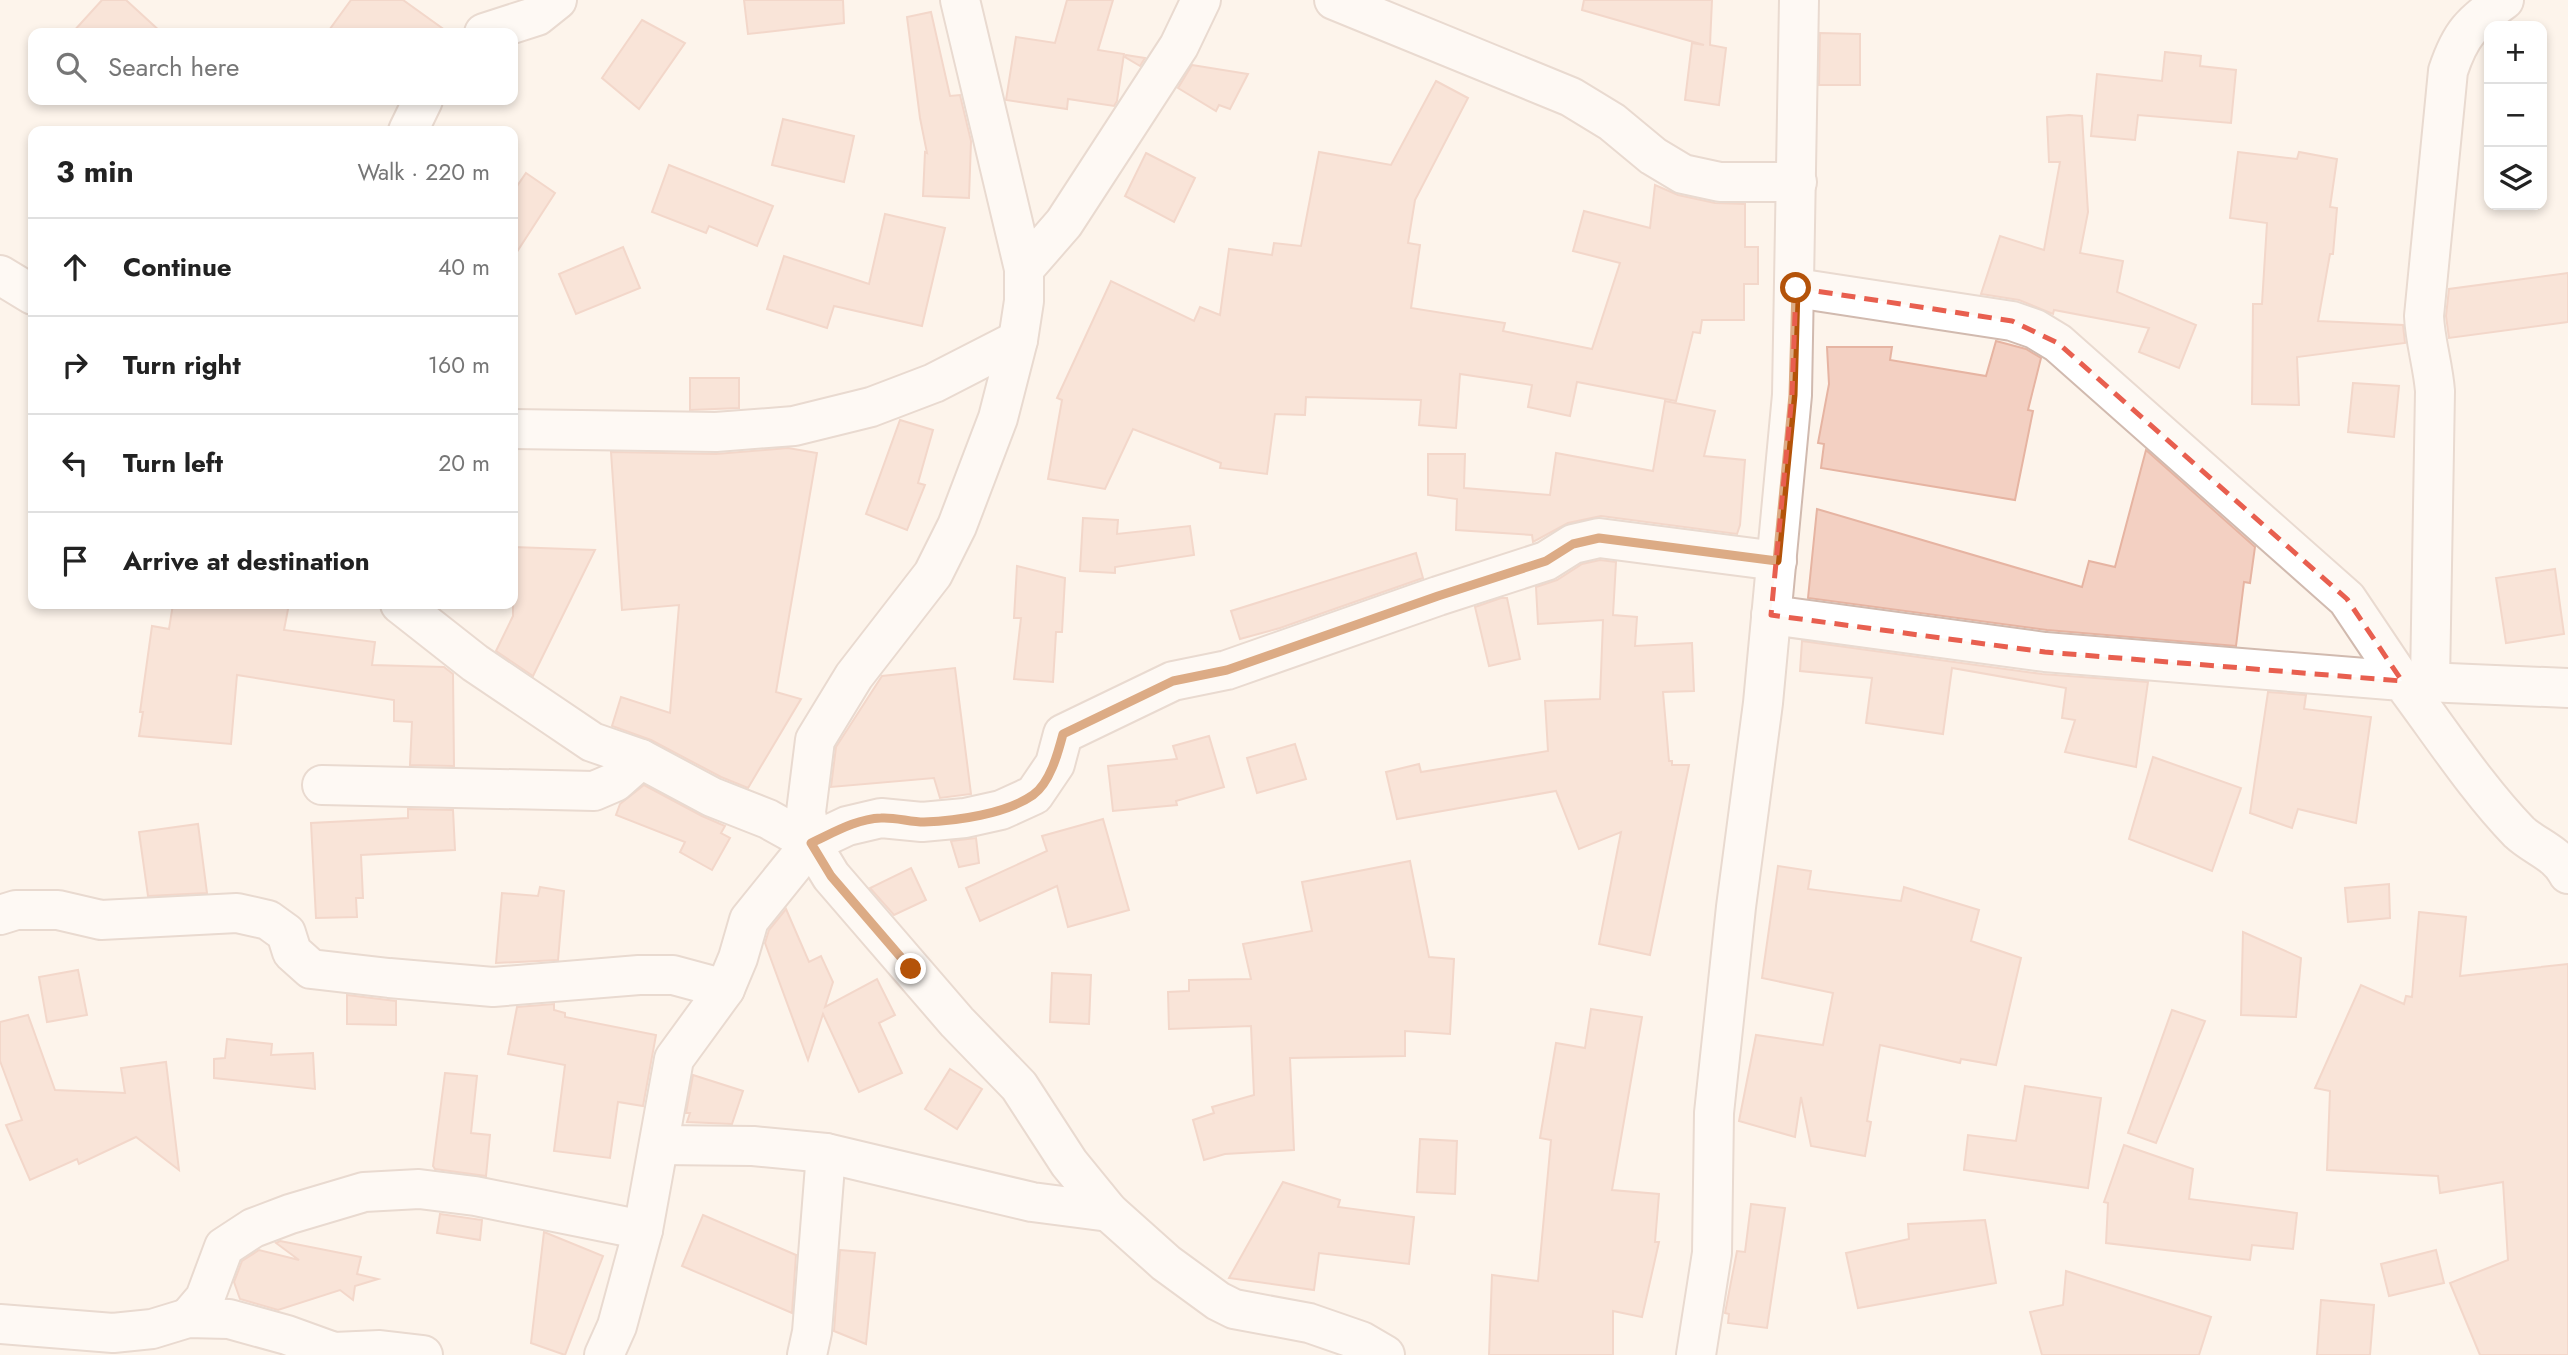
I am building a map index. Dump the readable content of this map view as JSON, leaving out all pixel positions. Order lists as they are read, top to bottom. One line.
{"page":{"map_buttons":["+","−"],"search":"Search here","heading":["3 min","Walk · 220 m"],"list":[["Continue","40 m"],["Turn right","160 m"],["Turn left","20 m"],"Arrive at destination"]}}
